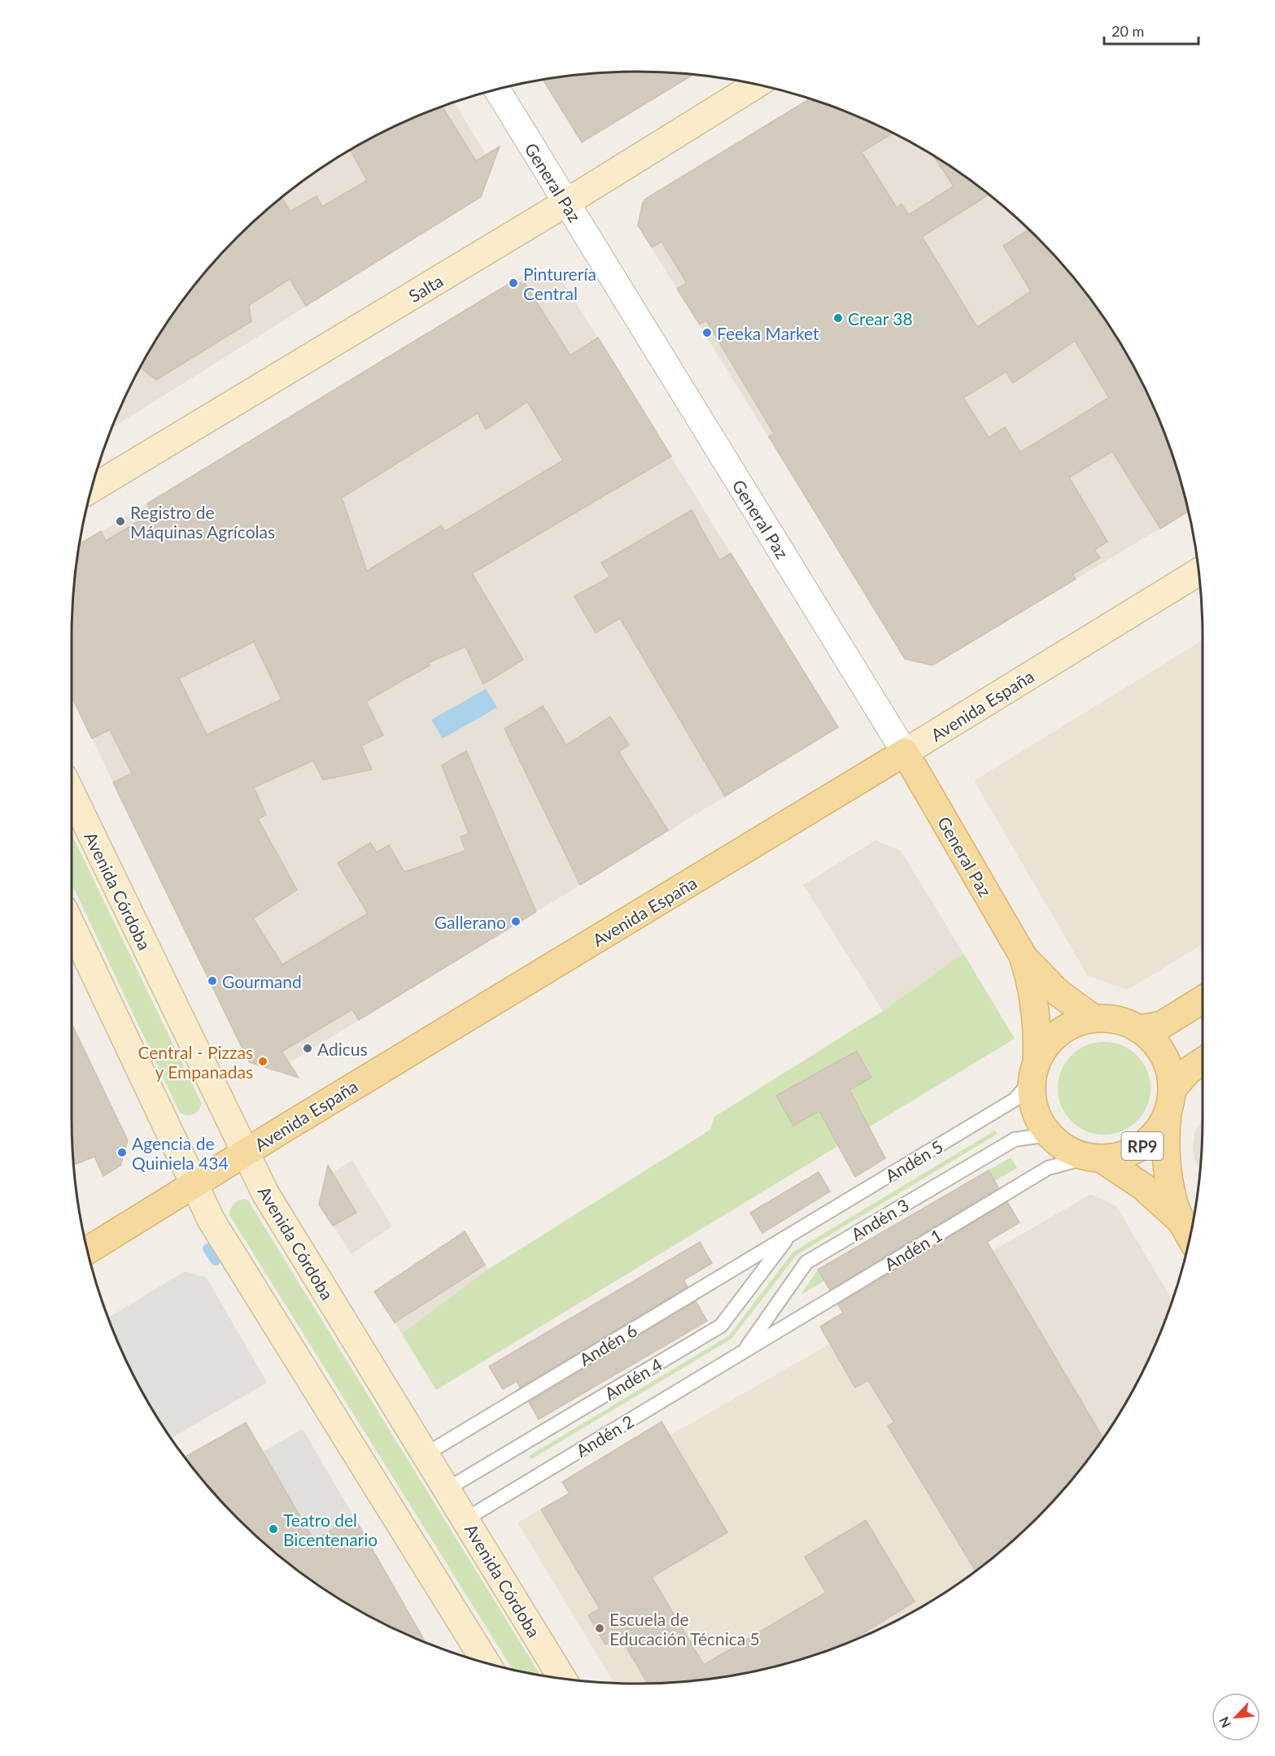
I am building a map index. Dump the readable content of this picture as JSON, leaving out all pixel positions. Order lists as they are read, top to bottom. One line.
{"streets":{"main road":["General Paz","Salta","Avenida España","Avenida Córdoba","RP9"],"lane":["Andén 5","Andén 3","Andén 1","Andén 6","Andén 4","Andén 2"]},"crossings":[["General Paz","Salta"],["General Paz","Avenida España"],["General Paz","RP9"],["General Paz","Andén 5"],["General Paz","Andén 3"],["General Paz","Andén 1"],["Avenida España","Avenida Córdoba"],["Avenida Córdoba","Andén 6"],["Avenida Córdoba","Andén 4"],["Avenida Córdoba","Andén 2"],["RP9","Andén 5"],["RP9","Andén 3"],["RP9","Andén 1"],["Andén 5","Andén 3"],["Andén 5","Andén 1"],["Andén 5","Andén 6"],["Andén 5","Andén 4"],["Andén 3","Andén 1"],["Andén 3","Andén 2"],["Andén 1","Andén 2"],["Andén 6","Andén 4"]],"places":["Pinturería Central","Crear 38","Feeka Market","Registro de Máquinas Agrícolas","Gallerano","Gourmand","Adicus","Central - Pizzas y Empanadas","Agencia de Quiniela 434","Teatro del Bicentenario","Escuela de Educación Técnica 5"],"scale_bar":"20 m","north":"bottom left"}
